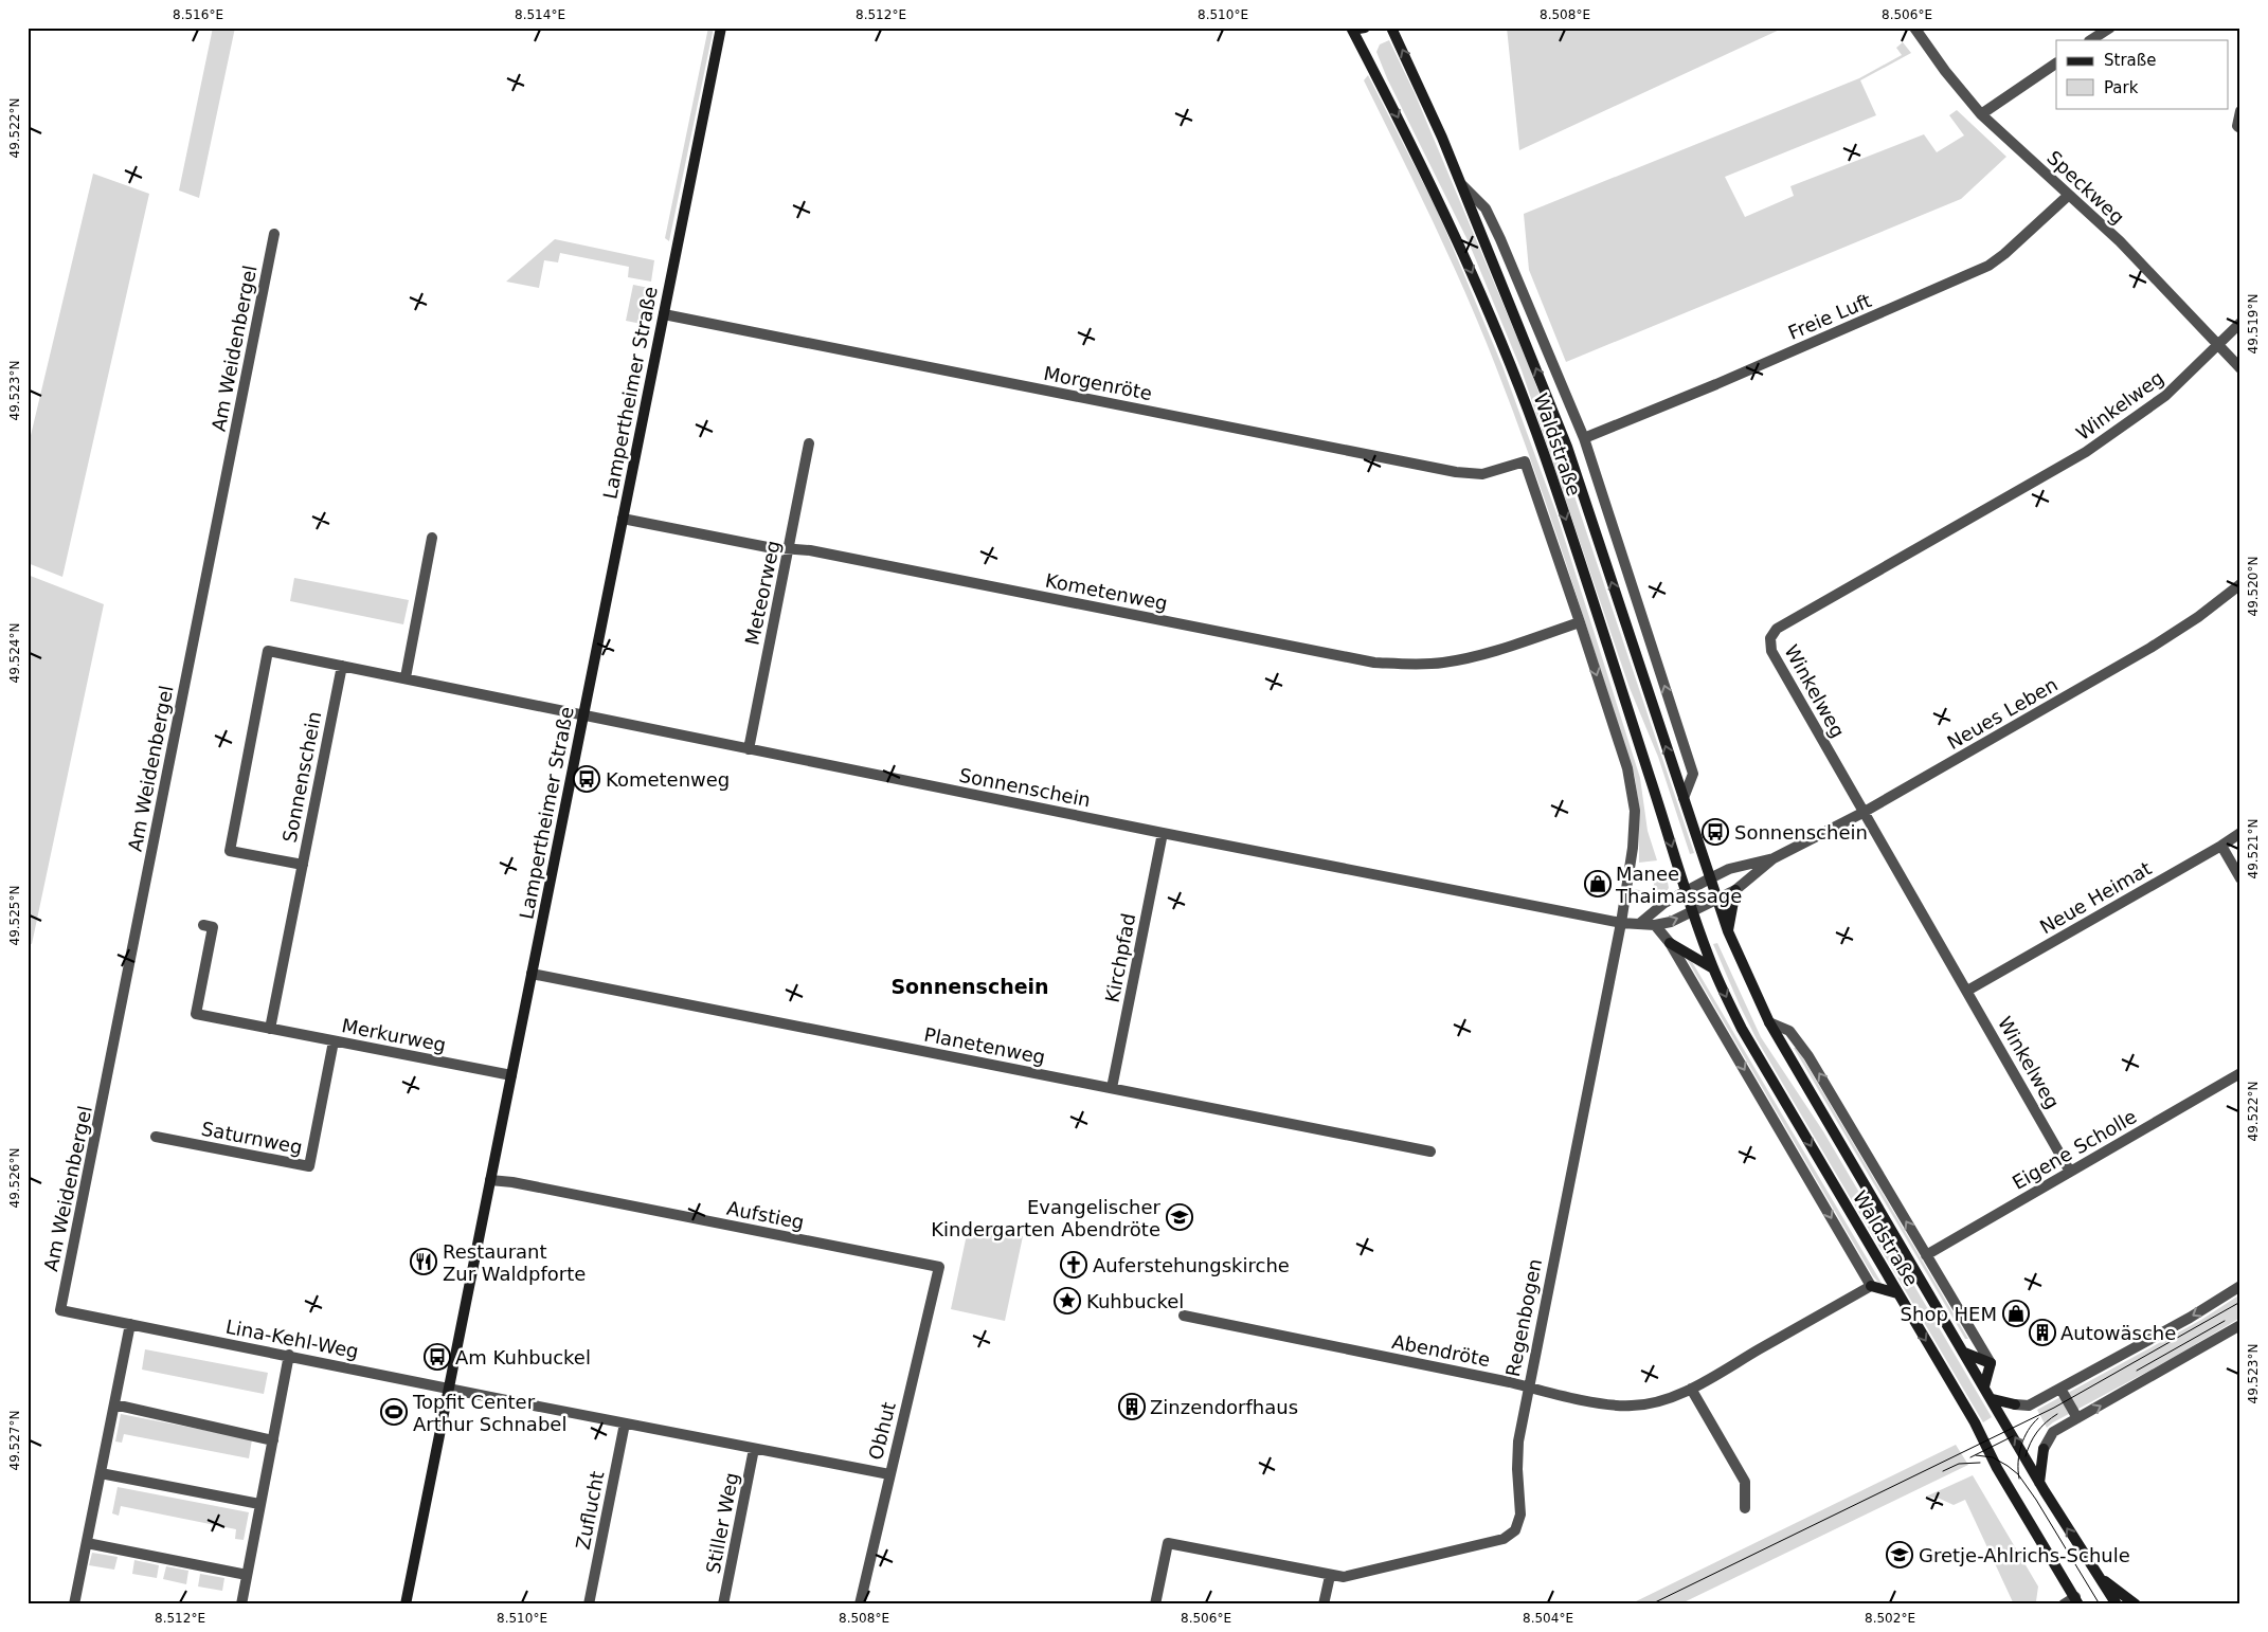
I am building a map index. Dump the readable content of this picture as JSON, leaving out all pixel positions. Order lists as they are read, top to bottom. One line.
{"streets":{"main road":["Lampertheimer Straße","Waldstraße"],"street":["Speckweg","Freie Luft","Am Weidenbergel","Morgenröte","Winkelweg","Kometenweg","Meteorweg","Neues Leben","Sonnenschein","Neue Heimat","Kirchpfad","Merkurweg","Planetenweg","Saturnweg","Eigene Scholle","Aufstieg","Regenbogen","Lina-Kehl-Weg","Abendröte","Obhut","Zuflucht","Stiller Weg"]},"crossings":[["Speckweg","Freie Luft"],["Speckweg","Winkelweg"],["Freie Luft","Waldstraße"],["Am Weidenbergel","Lina-Kehl-Weg"],["Morgenröte","Lampertheimer Straße"],["Morgenröte","Waldstraße"],["Lampertheimer Straße","Kometenweg"],["Lampertheimer Straße","Sonnenschein"],["Lampertheimer Straße","Merkurweg"],["Lampertheimer Straße","Planetenweg"],["Lampertheimer Straße","Aufstieg"],["Lampertheimer Straße","Lina-Kehl-Weg"],["Winkelweg","Neues Leben"],["Winkelweg","Neue Heimat"],["Winkelweg","Eigene Scholle"],["Waldstraße","Kometenweg"],["Waldstraße","Neues Leben"],["Waldstraße","Sonnenschein"],["Waldstraße","Eigene Scholle"],["Waldstraße","Regenbogen"],["Waldstraße","Abendröte"],["Kometenweg","Meteorweg"],["Meteorweg","Sonnenschein"],["Sonnenschein","Kirchpfad"],["Sonnenschein","Merkurweg"],["Sonnenschein","Regenbogen"],["Kirchpfad","Planetenweg"],["Merkurweg","Saturnweg"],["Aufstieg","Obhut"],["Regenbogen","Abendröte"]],"districts":["Sonnenschein"],"places":{"bus stop":["Kometenweg","Sonnenschein","Am Kuhbuckel"],"shop":["Manee Thaimassage","Shop HEM"],"school or university":["Evangelischer Kindergarten Abendröte","Gretje-Ahlrichs-Schule"],"restaurant":["Restaurant Zur Waldpforte"],"church":["Auferstehungskirche"],"place":["Kuhbuckel"],"building":["Autowäsche","Zinzendorfhaus"],"sports":["Topfit Center Arthur Schnabel"]},"legend":["Straße","Park"],"coordinates":["8.516°E","8.514°E","8.512°E","8.510°E","8.508°E","8.506°E","49.522°N","49.519°N","49.523°N","49.520°N","49.524°N","49.521°N","49.525°N","49.526°N","49.527°N","8.504°E","8.502°E"]}
